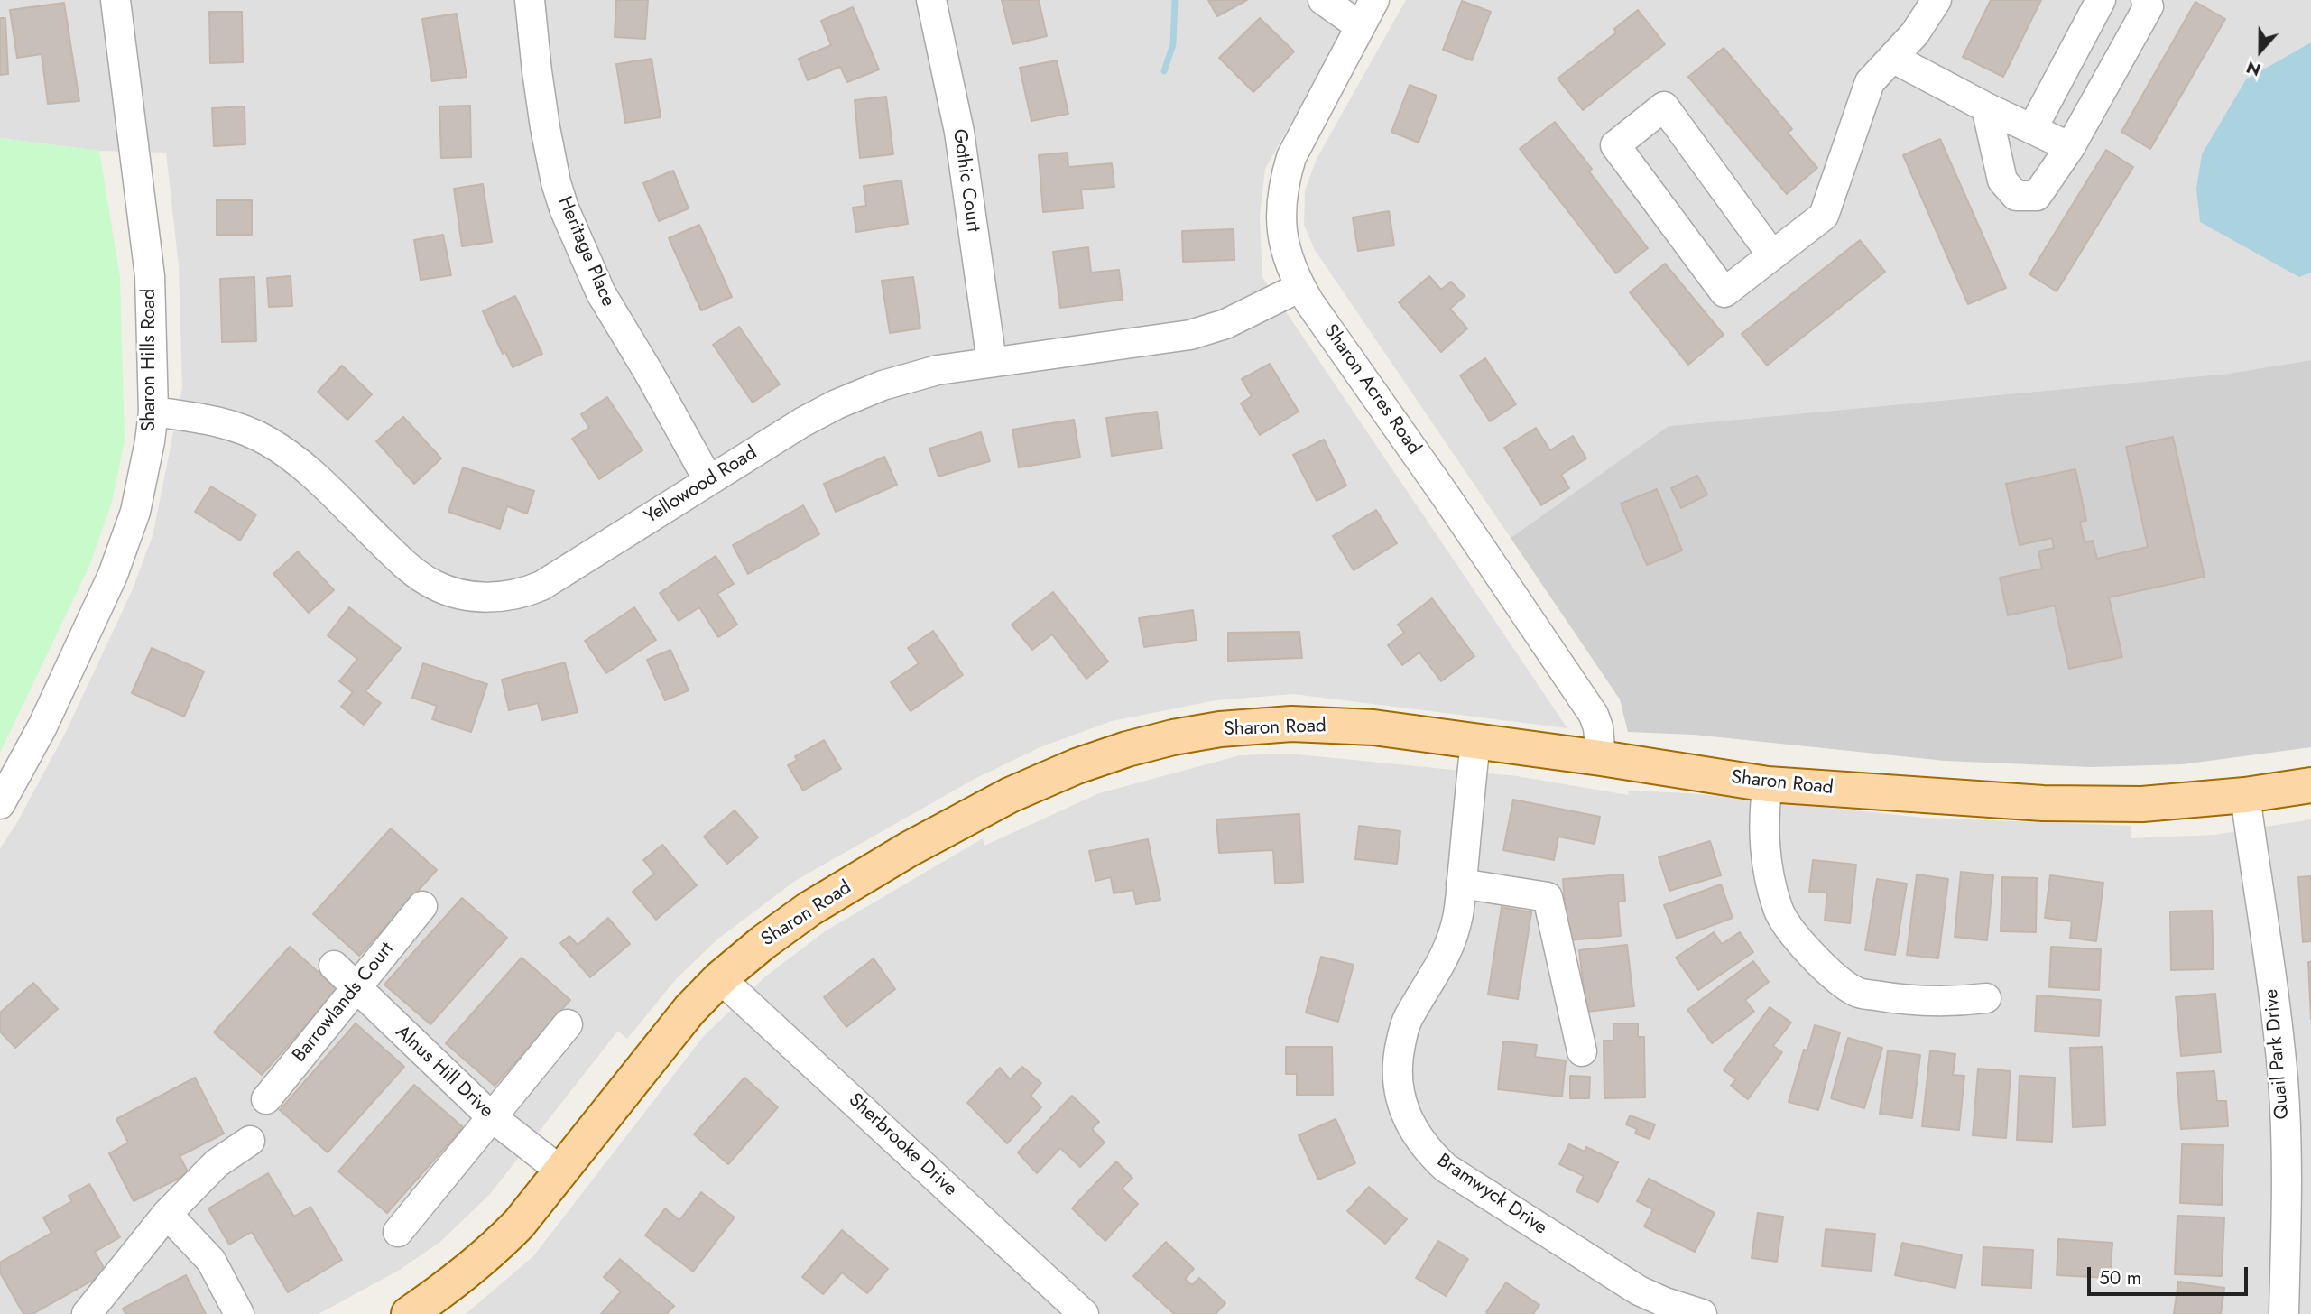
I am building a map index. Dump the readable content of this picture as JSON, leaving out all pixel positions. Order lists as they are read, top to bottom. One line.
{"streets":{"main road":["Sharon Road"],"street":["Gothic Court","Heritage Place","Sharon Hills Road","Sharon Acres Road","Yellowood Road","Barrowlands Court","Quail Park Drive","Alnus Hill Drive","Sherbrooke Drive","Bramwyck Drive"]},"crossings":[["Gothic Court","Yellowood Road"],["Heritage Place","Yellowood Road"],["Sharon Hills Road","Yellowood Road"],["Sharon Acres Road","Yellowood Road"],["Sharon Acres Road","Sharon Road"],["Sharon Road","Quail Park Drive"],["Sharon Road","Alnus Hill Drive"],["Sharon Road","Sherbrooke Drive"],["Sharon Road","Bramwyck Drive"],["Barrowlands Court","Alnus Hill Drive"]],"scale_bar":"50 m","north":"bottom"}
